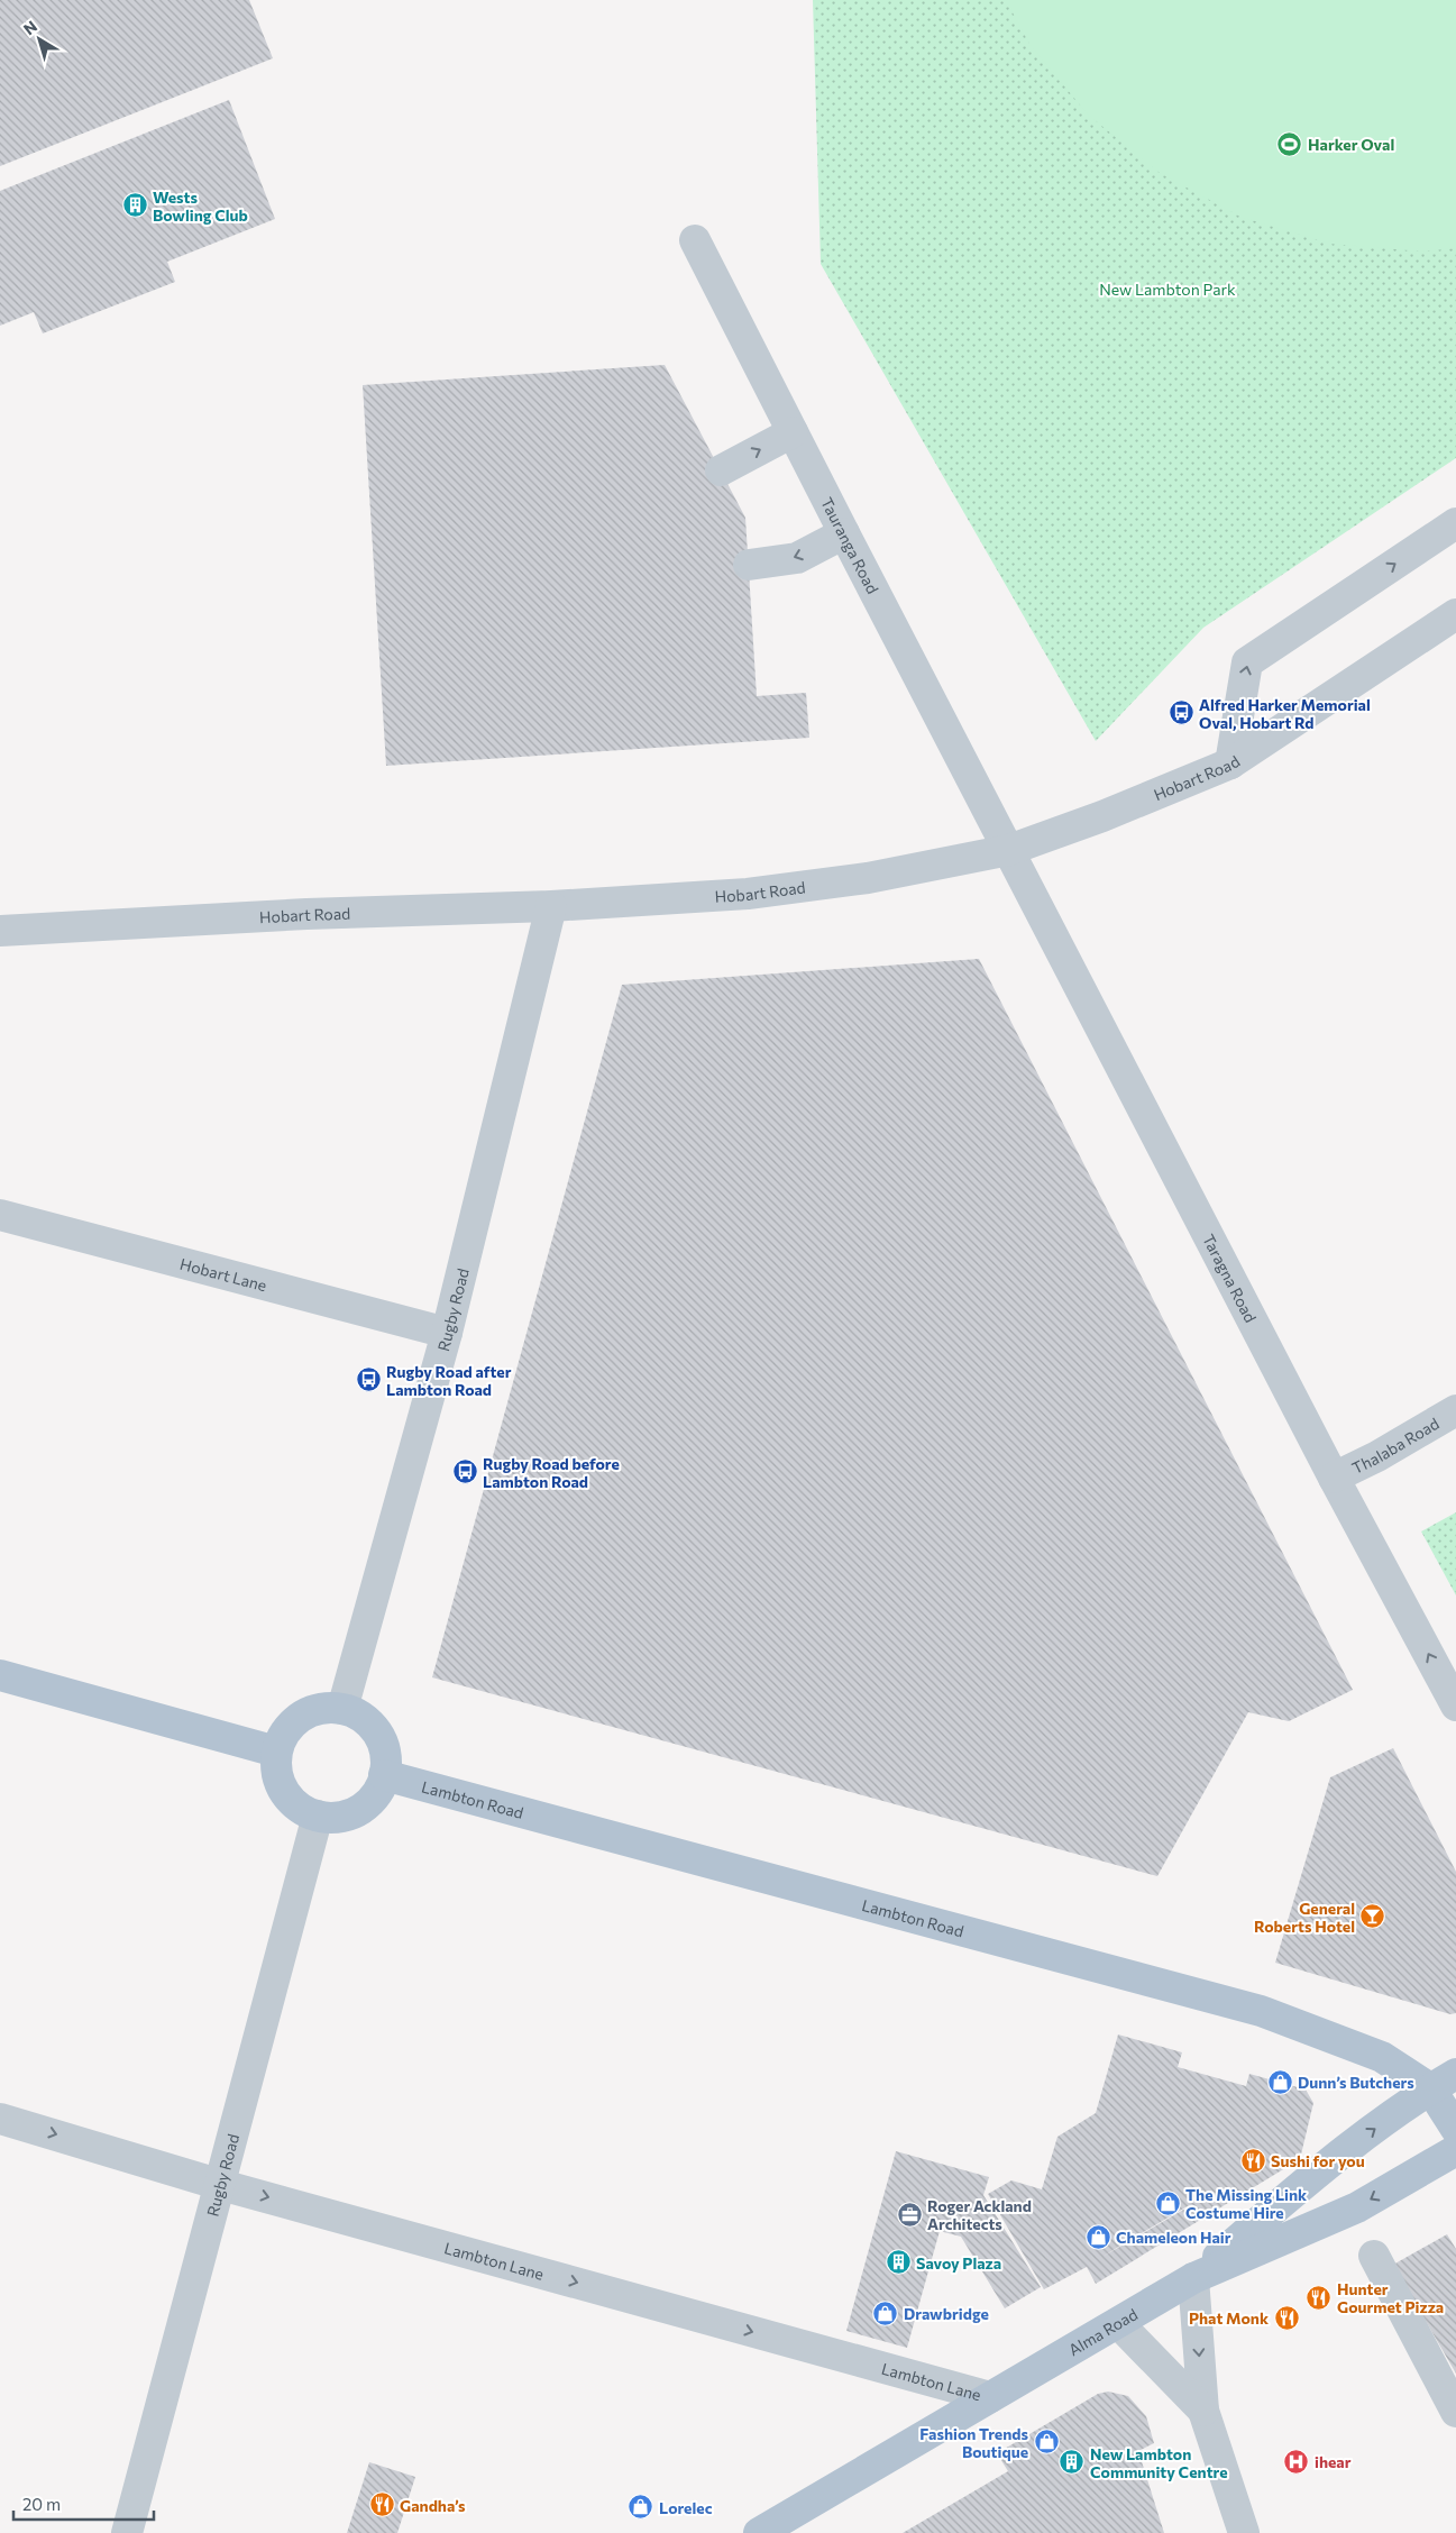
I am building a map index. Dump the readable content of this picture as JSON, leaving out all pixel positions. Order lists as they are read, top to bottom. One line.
{"streets":{"main road":["Lambton Road","Alma Road"],"street":["Tauranga Road","Hobart Road","Hobart Lane","Taragna Road","Rugby Road","Thalaba Road","Lambton Lane"]},"crossings":[["Tauranga Road","Hobart Road"],["Tauranga Road","Taragna Road"],["Hobart Road","Taragna Road"],["Hobart Road","Rugby Road"],["Hobart Lane","Rugby Road"],["Taragna Road","Thalaba Road"],["Rugby Road","Lambton Road"],["Rugby Road","Lambton Lane"],["Lambton Lane","Alma Road"]],"one_way":["Lambton Lane"],"parks":["New Lambton Park"],"places":{"sports":["Harker Oval"],"building":["Wests Bowling Club","Savoy Plaza","New Lambton Community Centre"],"bus stop":["Alfred Harker Memorial Oval, Hobart Rd","Rugby Road after Lambton Road","Rugby Road before Lambton Road"],"bar":["General Roberts Hotel"],"shop":["Dunn’s Butchers","The Missing Link Costume Hire","Chameleon Hair","Drawbridge","Fashion Trends Boutique","Lorelec"],"restaurant":["Sushi for you","Hunter Gourmet Pizza","Phat Monk","Gandha’s"],"office":["Roger Ackland Architects"],"hospital":["ihear"]},"scale_bar":"20 m","north":"top left"}
